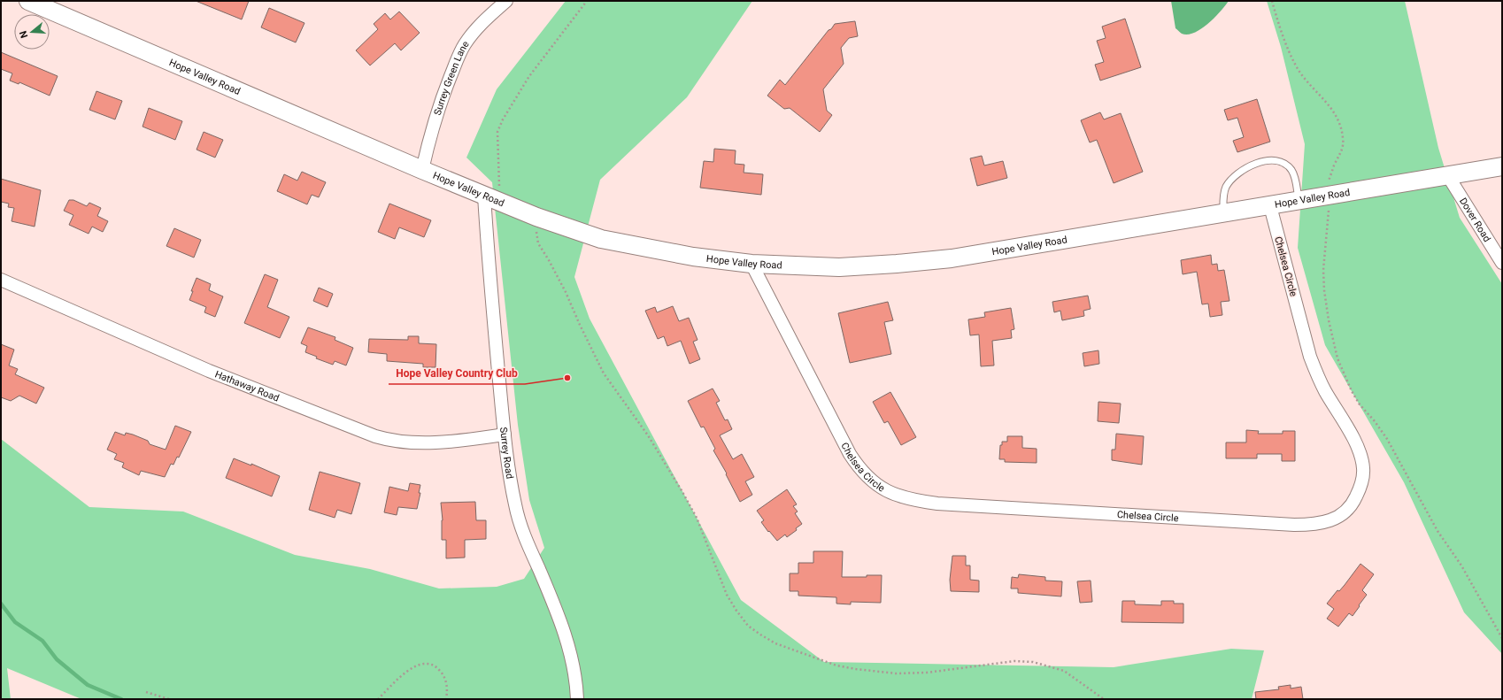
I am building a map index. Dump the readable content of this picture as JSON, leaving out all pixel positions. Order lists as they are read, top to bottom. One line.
{"streets":{"main road":["Hope Valley Road"],"street":["Surrey Green Lane","Dover Road","Chelsea Circle","Hathaway Road","Surrey Road"]},"crossings":[["Hope Valley Road","Surrey Green Lane"],["Hope Valley Road","Dover Road"],["Hope Valley Road","Chelsea Circle"],["Hope Valley Road","Surrey Road"],["Hathaway Road","Surrey Road"]],"places":["Hope Valley Country Club"],"north":"left"}
